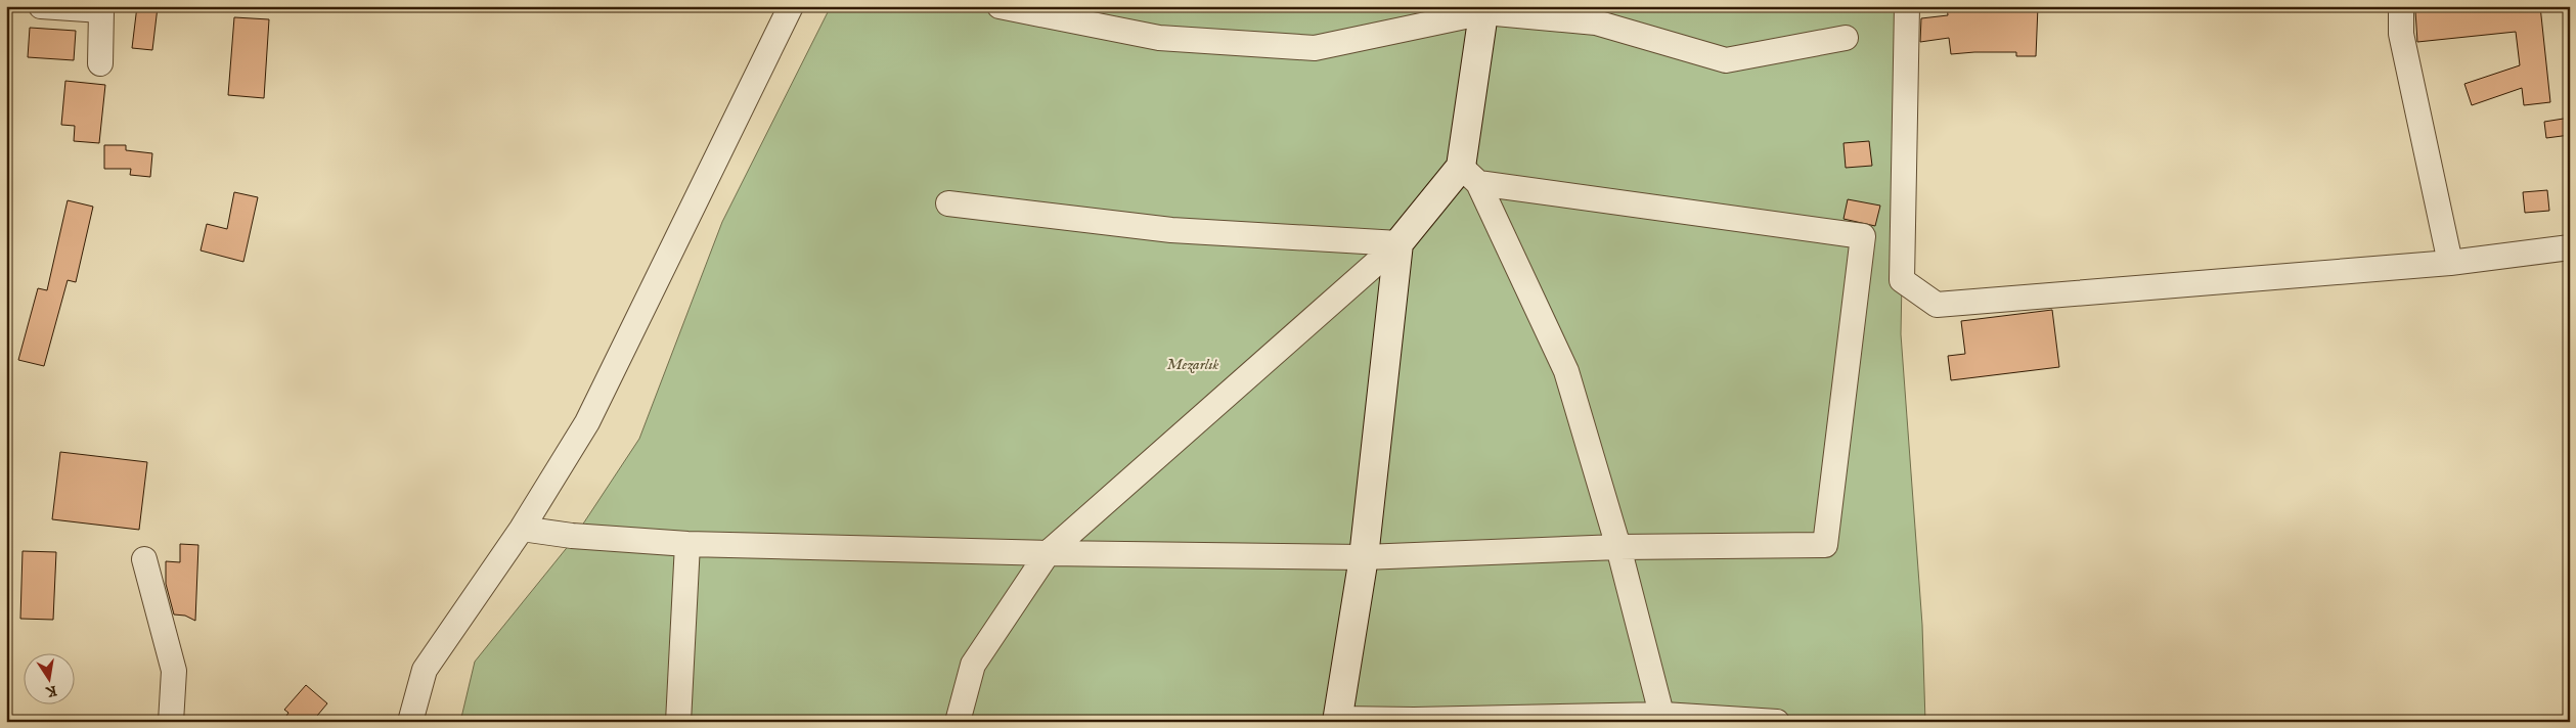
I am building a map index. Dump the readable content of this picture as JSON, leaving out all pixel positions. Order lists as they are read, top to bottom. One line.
{"parks":["Mezarlık"],"north":"bottom"}
